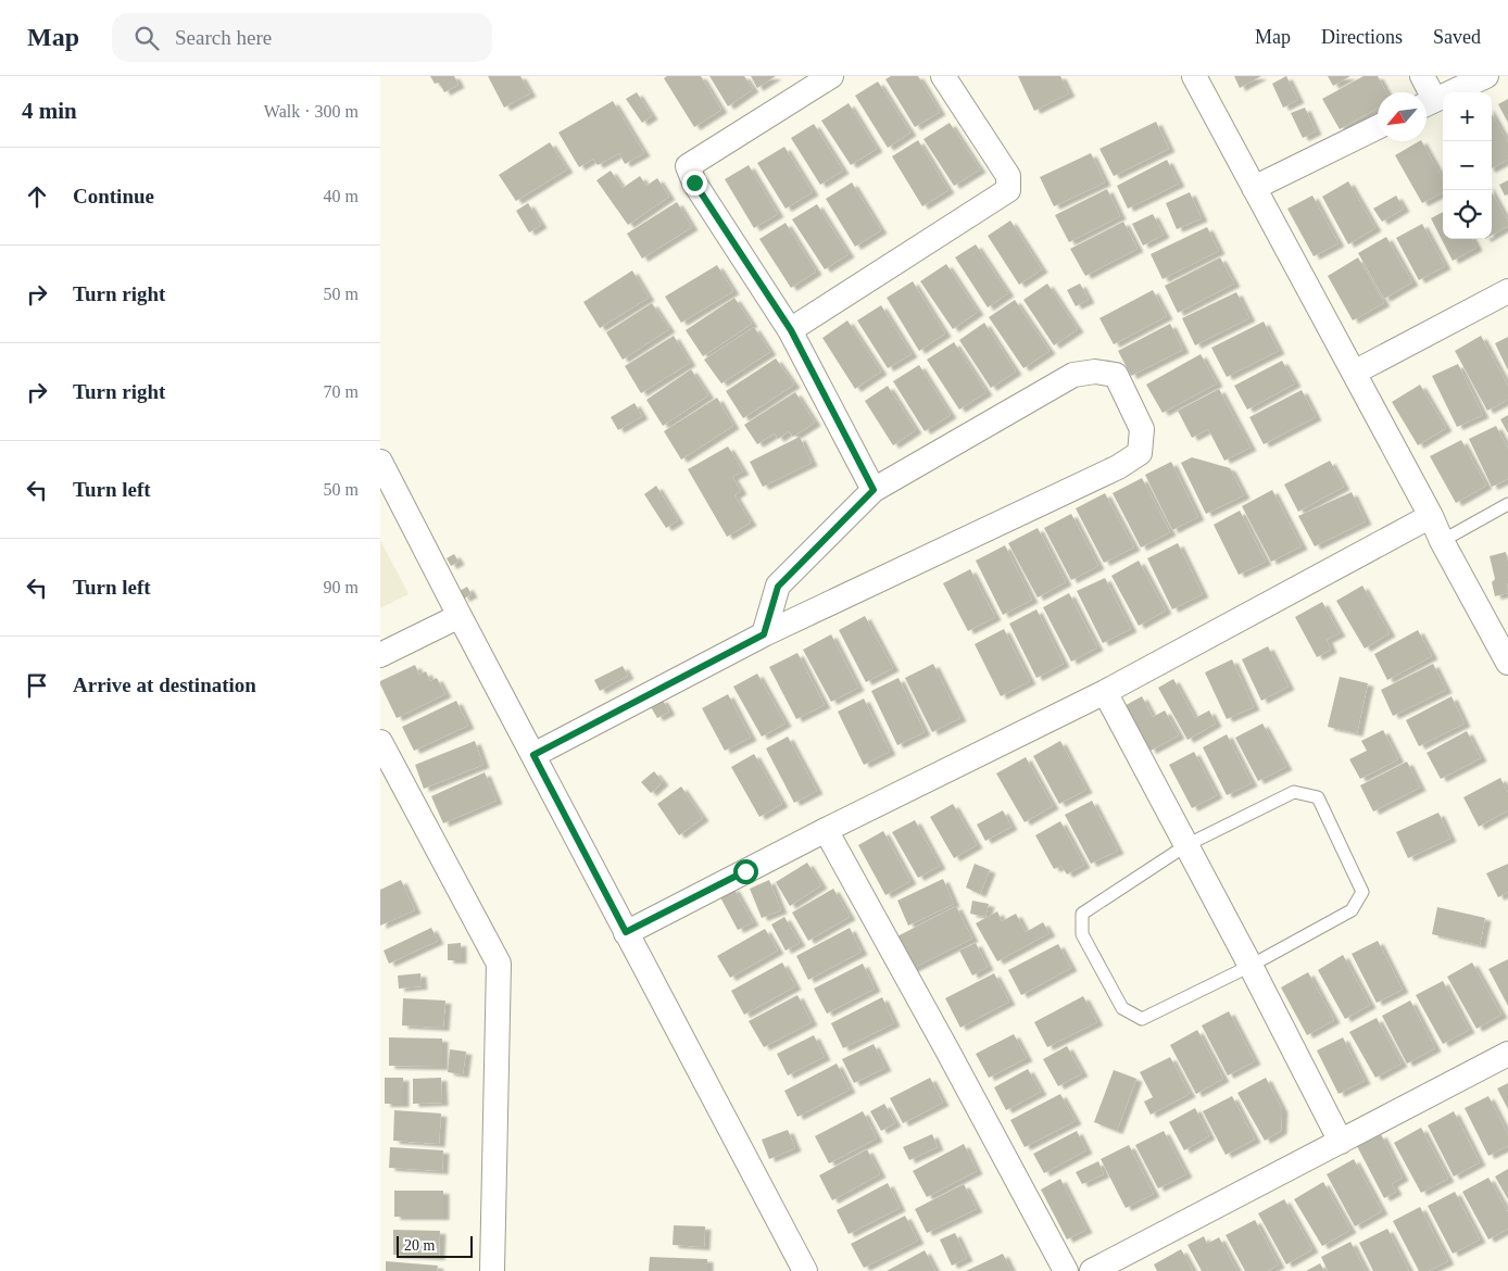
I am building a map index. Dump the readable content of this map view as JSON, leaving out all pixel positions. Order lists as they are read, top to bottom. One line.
{"scale_bar":"20 m","north":"bottom left","page":{"header":"Map","search":"Search here","nav":["Map","Directions","Saved"],"heading":["4 min","Walk · 300 m"],"map_buttons":["+","−"],"list":[["Continue","40 m"],["Turn right","50 m"],["Turn right","70 m"],["Turn left","50 m"],["Turn left","90 m"],"Arrive at destination"],"scale":"20 m"}}
